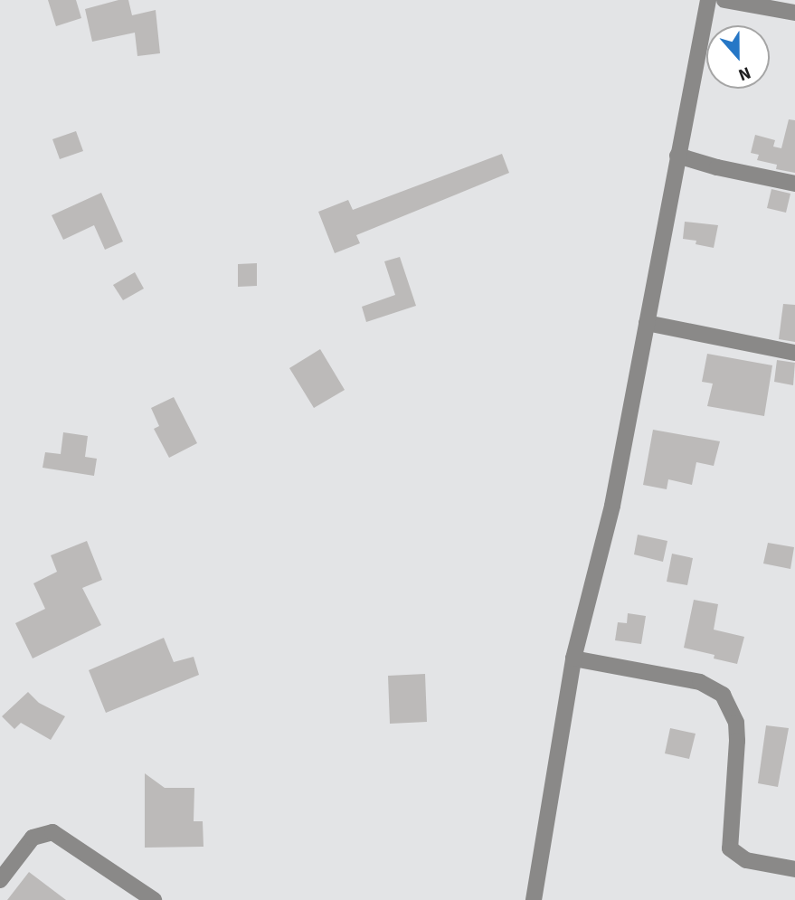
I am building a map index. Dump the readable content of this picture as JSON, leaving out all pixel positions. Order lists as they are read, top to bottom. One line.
{"north":"bottom"}
